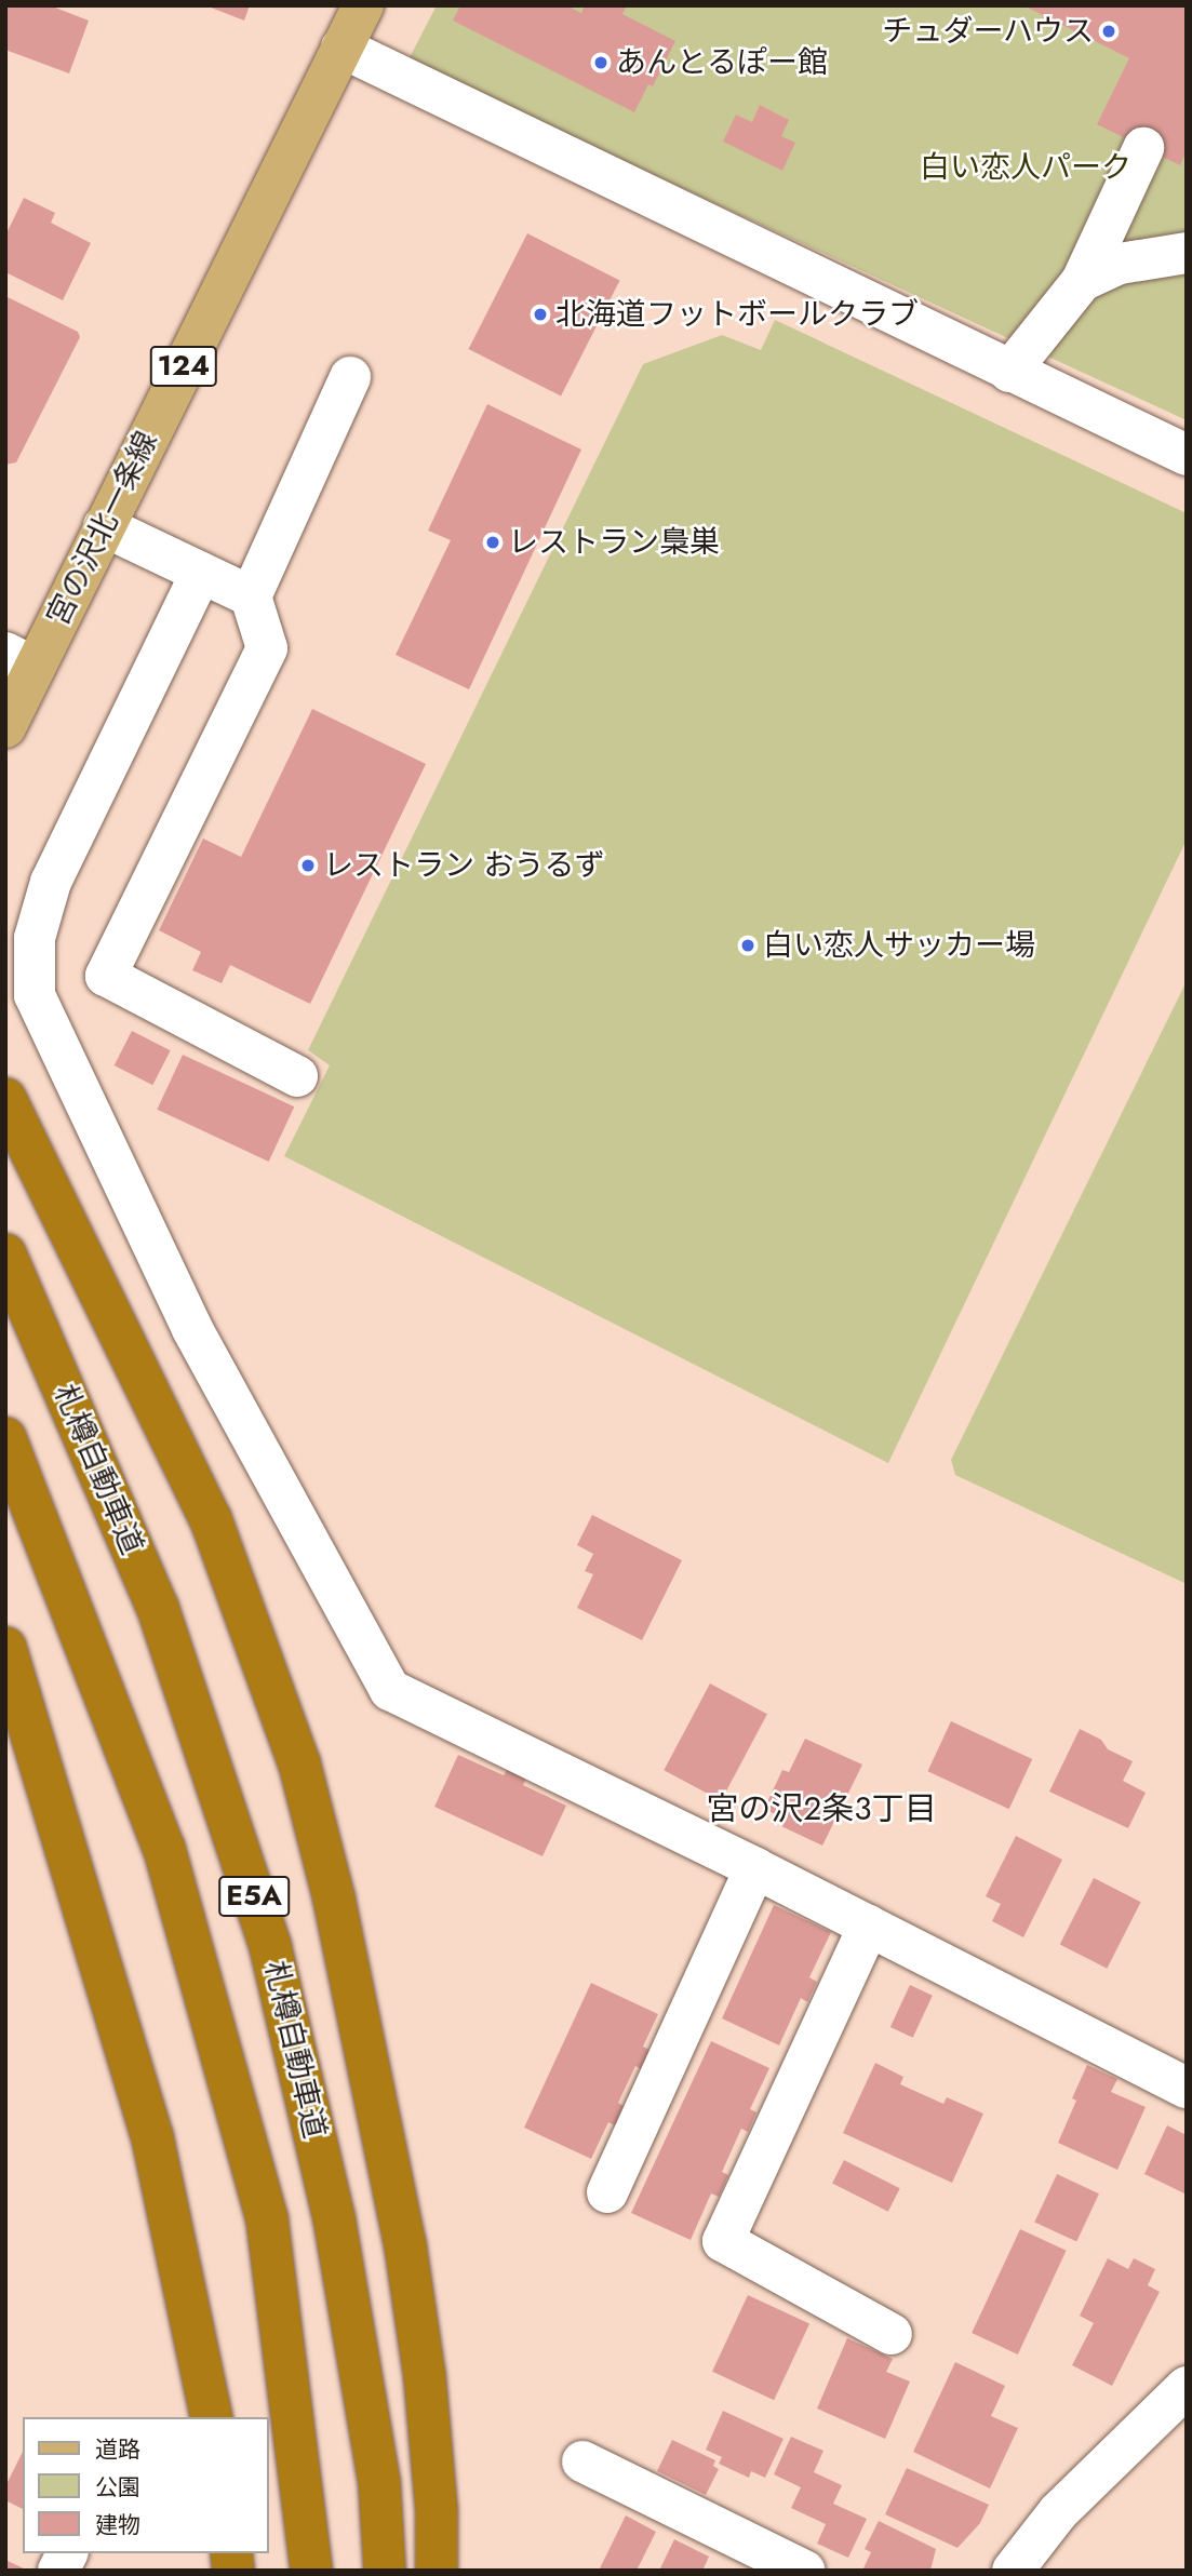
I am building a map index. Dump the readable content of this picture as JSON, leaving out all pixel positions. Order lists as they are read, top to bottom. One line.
{"streets":{"highway":["札樽自動車道","E5A"],"main road":["124","宮の沢北一条線"]},"districts":["宮の沢2条3丁目"],"parks":["白い恋人パーク"],"places":["チュダーハウス","あんとるぽー館","北海道フットボールクラブ","レストラン梟巣","レストラン おうるず","白い恋人サッカー場"],"legend":["道路","公園","建物"]}
